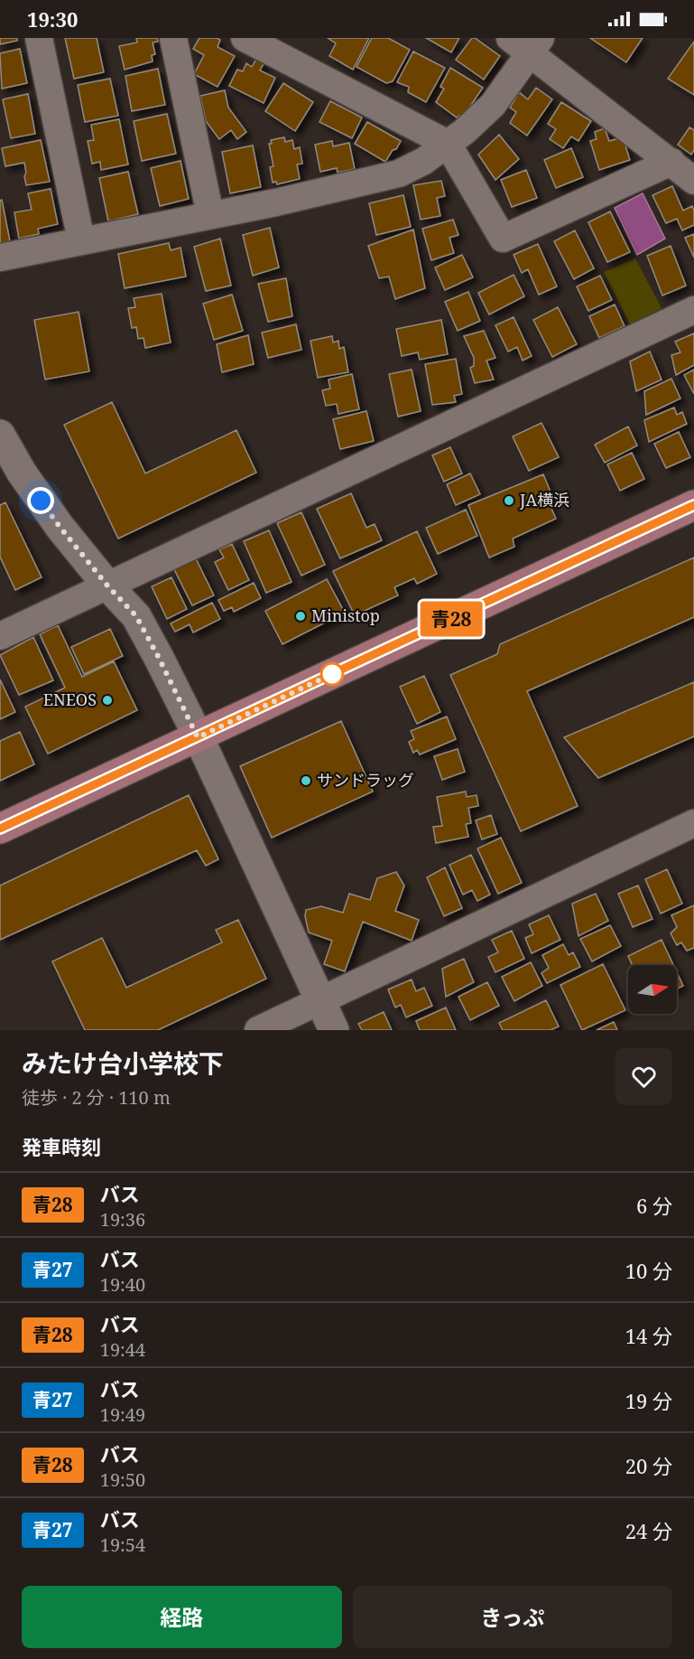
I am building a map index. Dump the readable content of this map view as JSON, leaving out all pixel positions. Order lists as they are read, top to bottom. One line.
{"places":["JA横浜","Ministop","ENEOS","サンドラッグ"],"lines":["bus line 青28"],"north":"right","page":{"status":"19:30","on_map":"青28","heading":[["みたけ台小学校下","徒歩 · 2 分 · 110 m"],"発車時刻"],"list":[{"mark":"青28","name":"バス","note":"19:36","value":"6 分"},{"mark":"青27","name":"バス","note":"19:40","value":"10 分"},{"mark":"青28","name":"バス","note":"19:44","value":"14 分"},{"mark":"青27","name":"バス","note":"19:49","value":"19 分"},{"mark":"青28","name":"バス","note":"19:50","value":"20 分"},{"mark":"青27","name":"バス","note":"19:54","value":"24 分"}],"buttons":["経路","きっぷ"]}}
